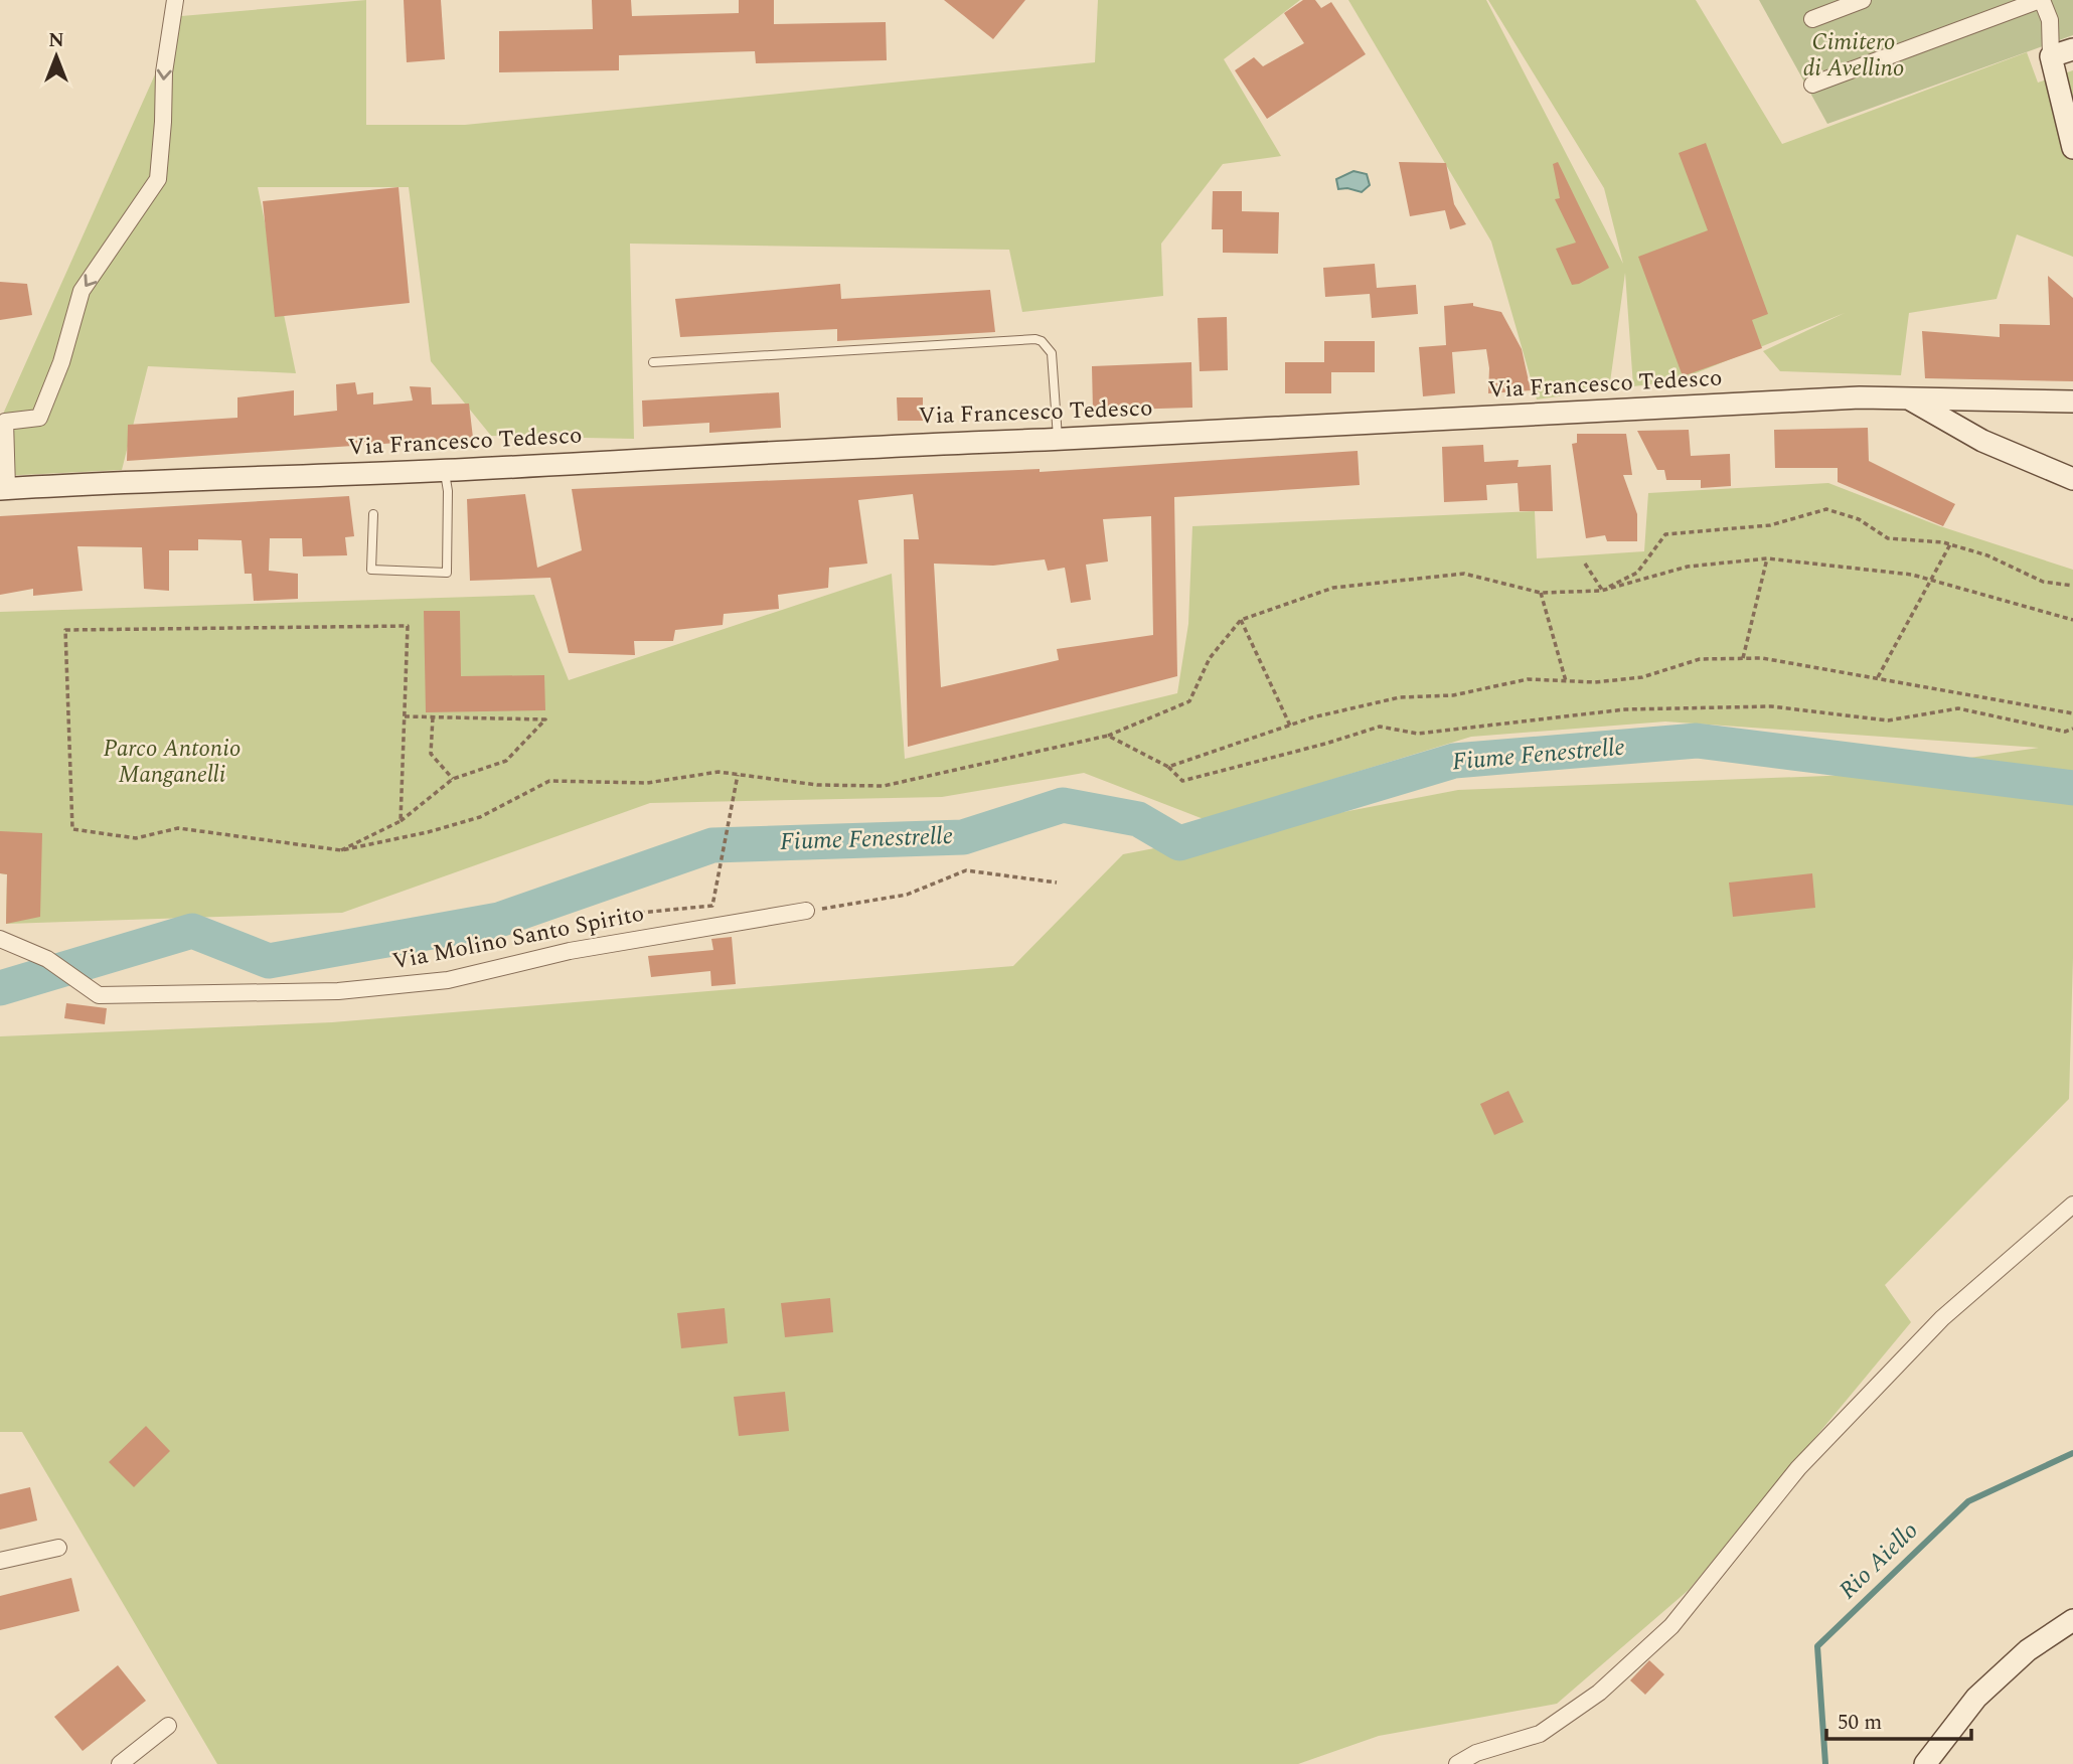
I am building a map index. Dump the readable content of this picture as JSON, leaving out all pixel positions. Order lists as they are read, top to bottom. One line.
{"streets":{"street":["Via Francesco Tedesco","Via Molino Santo Spirito"]},"water":["Fiume Fenestrelle","Rio Aiello"],"parks":["Cimitero di Avellino","Parco Antonio Manganelli"],"scale_bar":"50 m","north":"top"}
